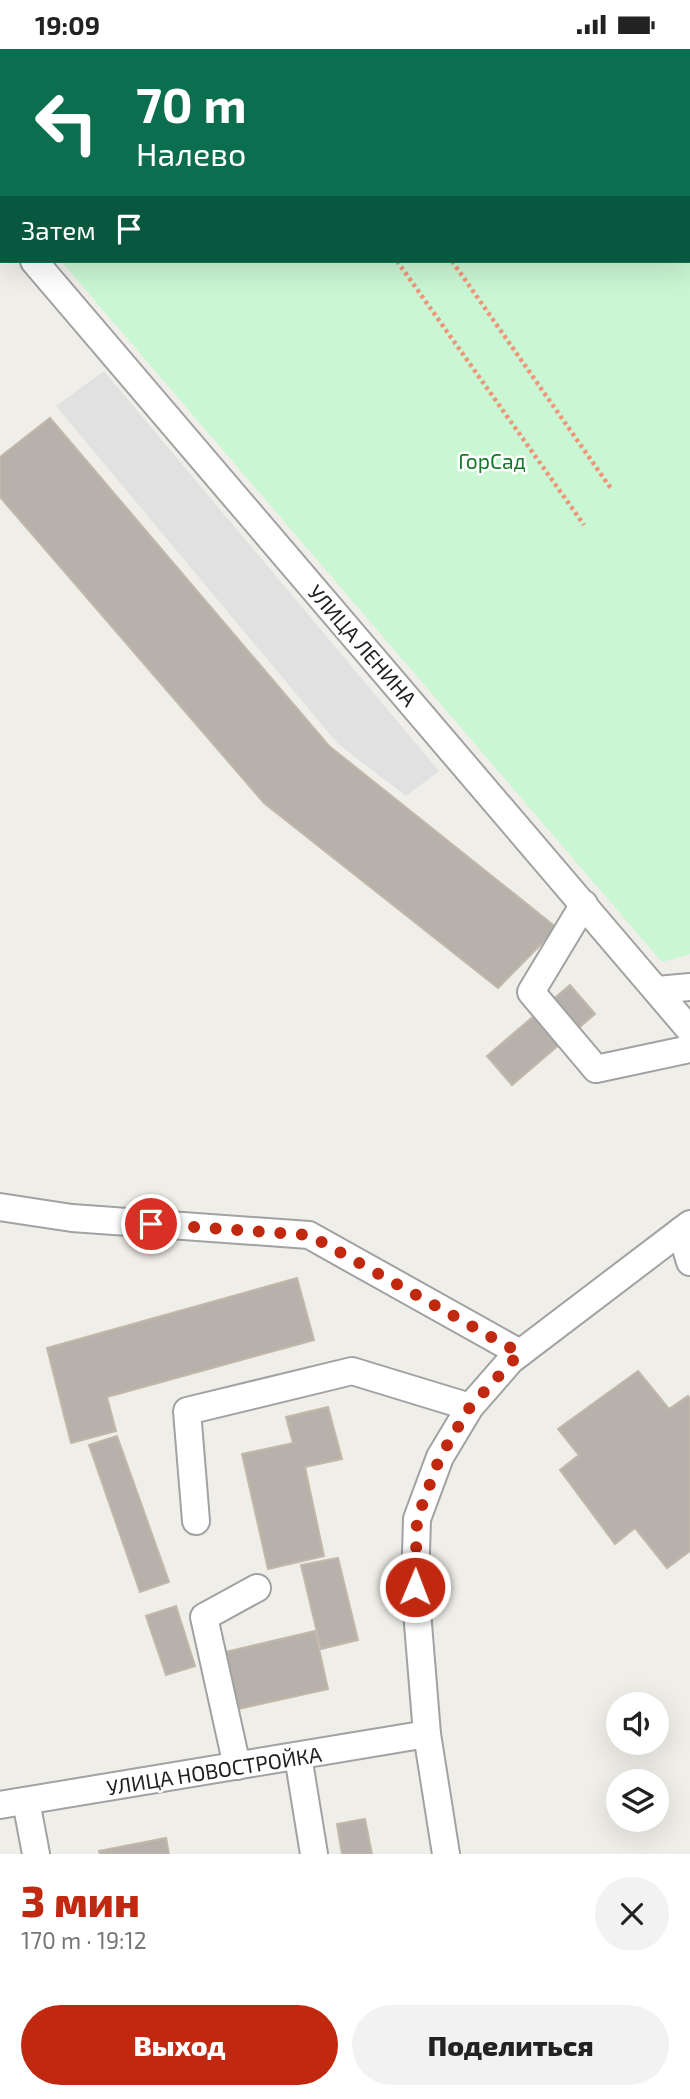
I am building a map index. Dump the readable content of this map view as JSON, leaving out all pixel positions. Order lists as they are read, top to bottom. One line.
{"streets":{"street":["УЛИЦА ЛЕНИНА","УЛИЦА НОВОСТРОЙКА"]},"parks":["ГорСад"],"page":{"status":"19:09","turn":["70 m","Налево"],"then":"Затем","heading":["3 мин","170 m · 19:12"],"buttons":["Выход","Поделиться"]}}
